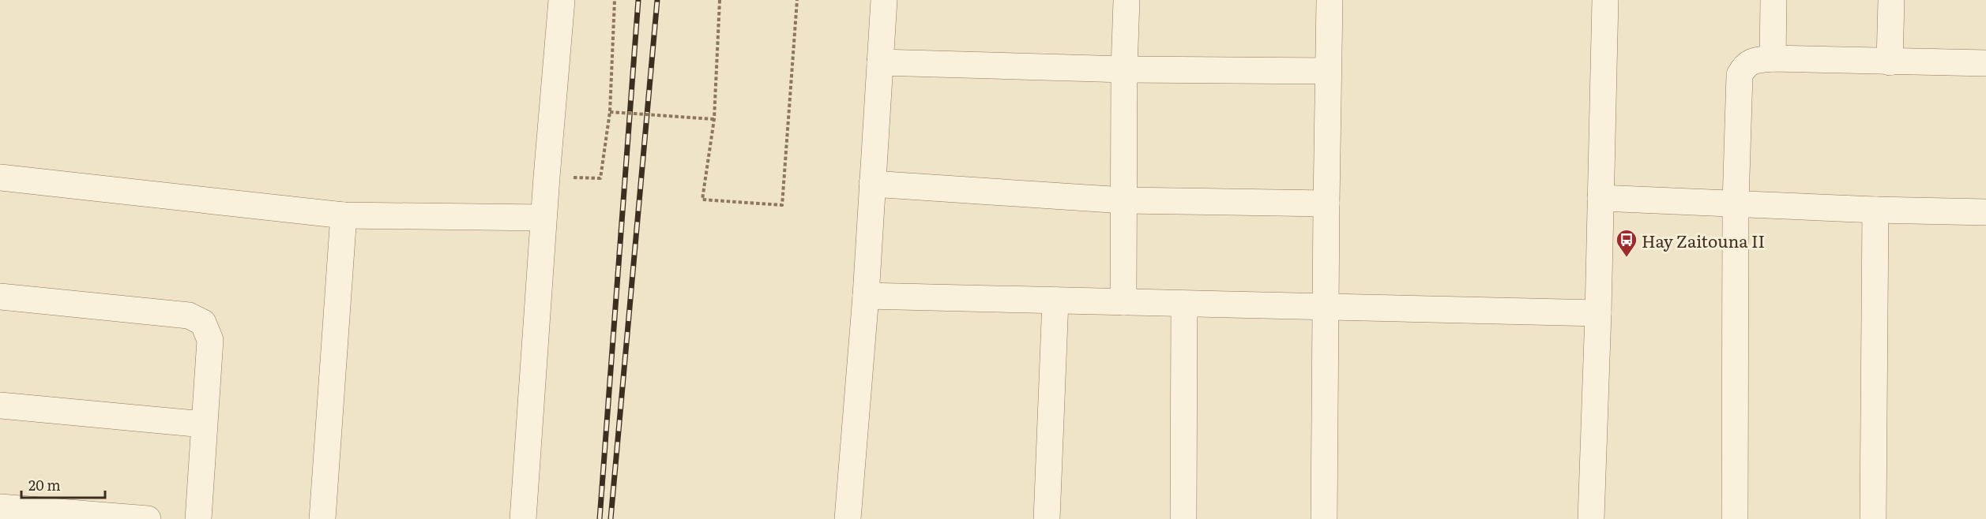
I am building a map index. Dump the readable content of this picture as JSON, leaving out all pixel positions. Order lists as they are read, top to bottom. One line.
{"places":{"bus stop":["Hay Zaitouna II"]},"scale_bar":"20 m"}
